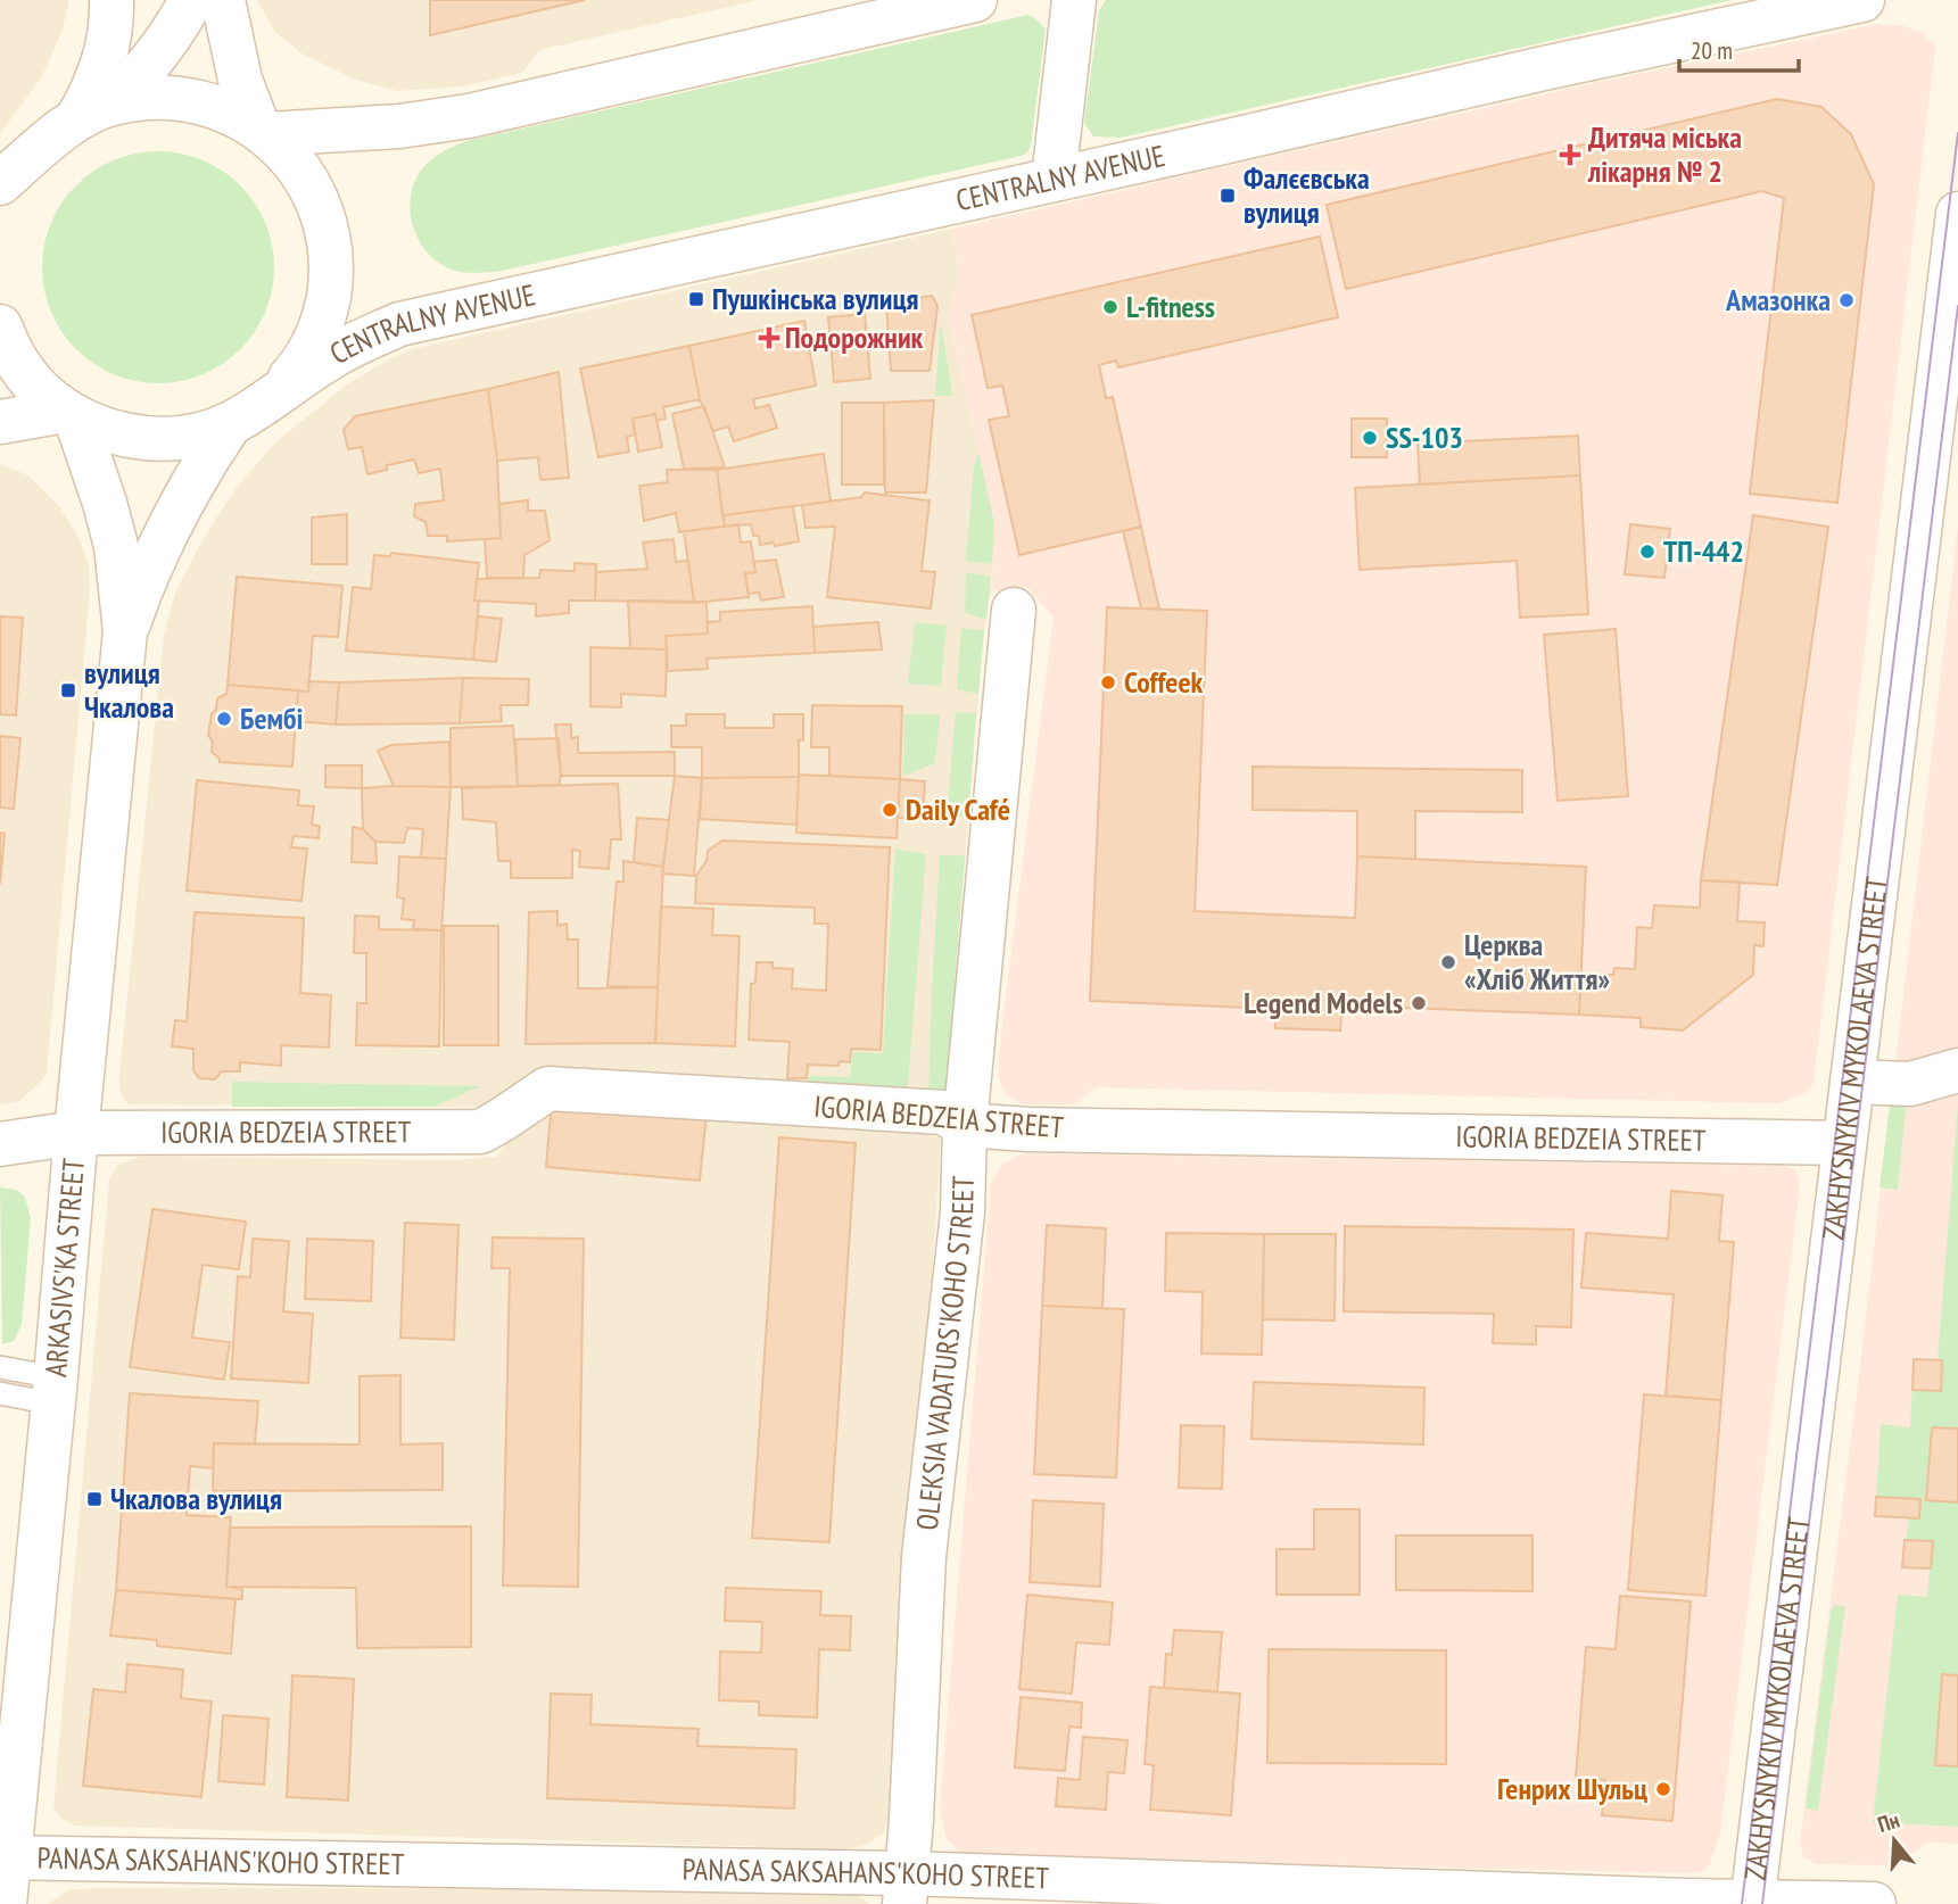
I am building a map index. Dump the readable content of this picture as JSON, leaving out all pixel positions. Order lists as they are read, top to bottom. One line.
{"streets":{"street":["CENTRALNY AVENUE","ZAKHYSNYKIV MYKOLAEVA STREET","IGORIA BEDZEIA STREET","ARKASIVS'KA STREET","OLEKSIA VADATURS'KOHO STREET","PANASA SAKSAHANS'KOHO STREET"]},"crossings":[["ZAKHYSNYKIV MYKOLAEVA STREET","IGORIA BEDZEIA STREET"],["ZAKHYSNYKIV MYKOLAEVA STREET","PANASA SAKSAHANS'KOHO STREET"],["IGORIA BEDZEIA STREET","ARKASIVS'KA STREET"],["IGORIA BEDZEIA STREET","OLEKSIA VADATURS'KOHO STREET"],["ARKASIVS'KA STREET","PANASA SAKSAHANS'KOHO STREET"],["OLEKSIA VADATURS'KOHO STREET","PANASA SAKSAHANS'KOHO STREET"]],"places":{"health":["Дитяча міська лікарня № 2","Подорожник"],"transit":["Фалєєвська вулиця","Пушкінська вулиця","вулиця Чкалова","Чкалова вулиця"],"other":["Амазонка","L-fitness","SS-103","ТП-442","Coffeek","Бембі","Daily Café","Церква «Хліб Життя»","Legend Models","Генрих Шульц"]},"scale_bar":"20 m","north":"top"}
